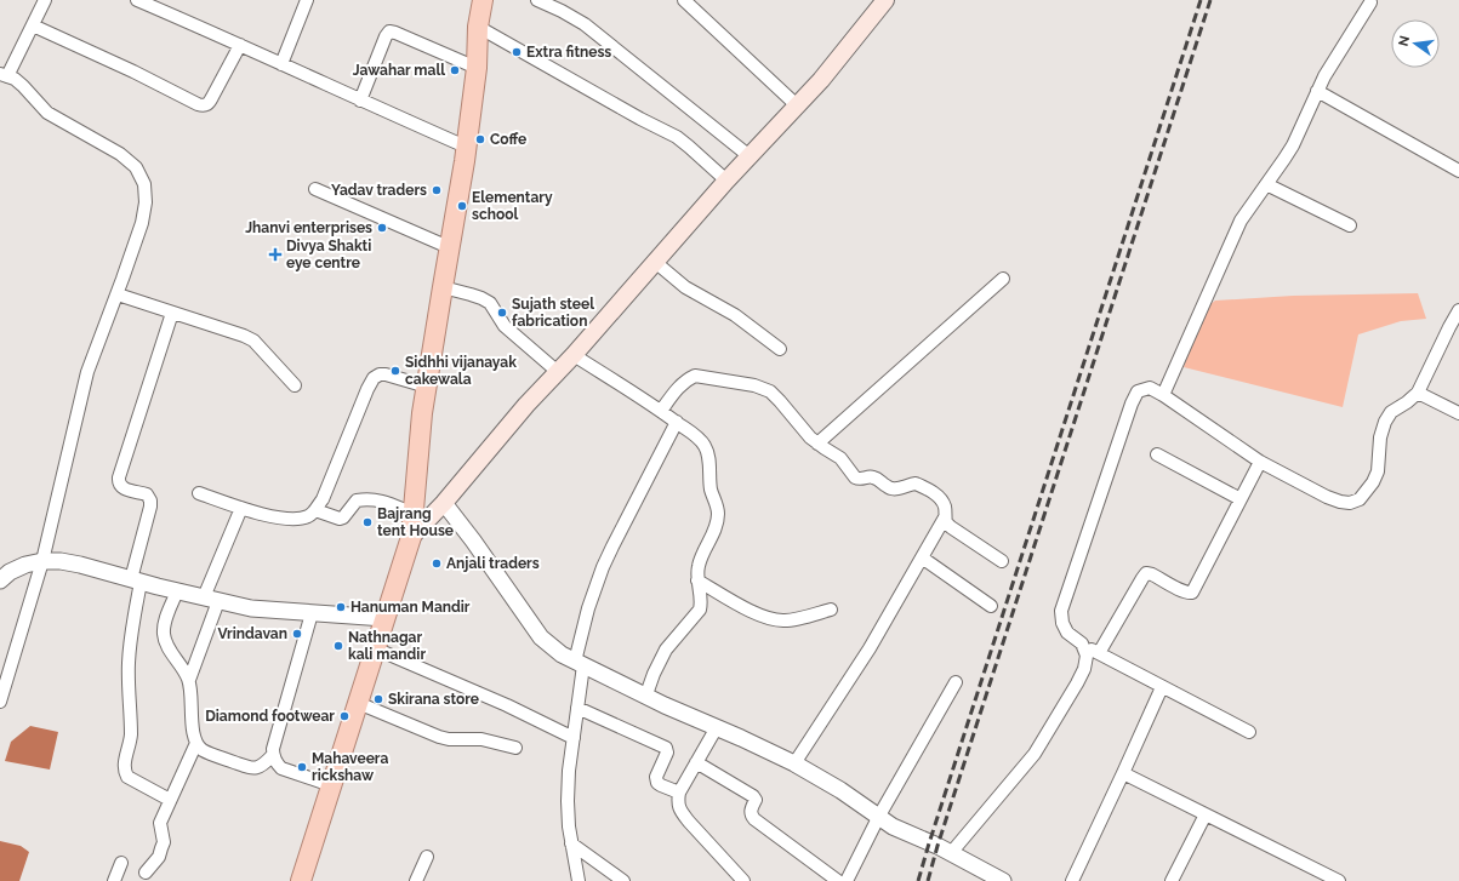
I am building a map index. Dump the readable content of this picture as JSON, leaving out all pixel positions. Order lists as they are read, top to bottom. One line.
{"places":{"other":["Extra fitness","Jawahar mall","Coffe","Yadav traders","Elementary school","Jhanvi enterprises","Sujath steel fabrication","Sidhhi vijanayak cakewala","Bajrang tent House","Anjali traders","Hanuman Mandir","Vrindavan","Nathnagar kali mandir","Skirana store","Diamond footwear","Mahaveera rickshaw"],"health":["Divya Shakti eye centre"]},"north":"left"}
